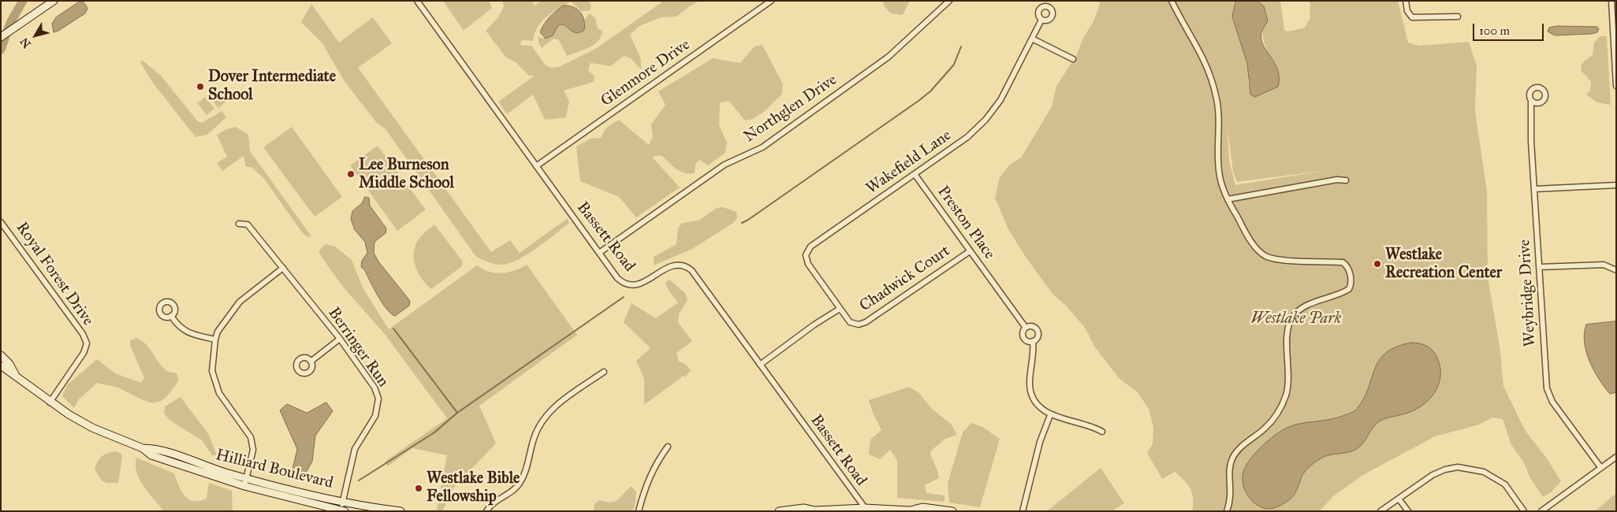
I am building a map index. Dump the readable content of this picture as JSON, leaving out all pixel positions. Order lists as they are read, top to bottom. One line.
{"streets":{"main road":["Hilliard Boulevard"],"street":["Glenmore Drive","Northglen Drive","Wakefield Lane","Preston Place","Bassett Road","Royal Forest Drive","Chadwick Court","Weybridge Drive","Berringer Run"]},"crossings":[["Glenmore Drive","Bassett Road"],["Northglen Drive","Bassett Road"],["Wakefield Lane","Preston Place"],["Wakefield Lane","Chadwick Court"],["Preston Place","Chadwick Court"],["Bassett Road","Chadwick Court"],["Royal Forest Drive","Hilliard Boulevard"],["Berringer Run","Hilliard Boulevard"]],"parks":["Westlake Park"],"places":["Dover Intermediate School","Lee Burneson Middle School","Westlake Recreation Center","Westlake Bible Fellowship"],"scale_bar":"100 m","north":"bottom left"}
